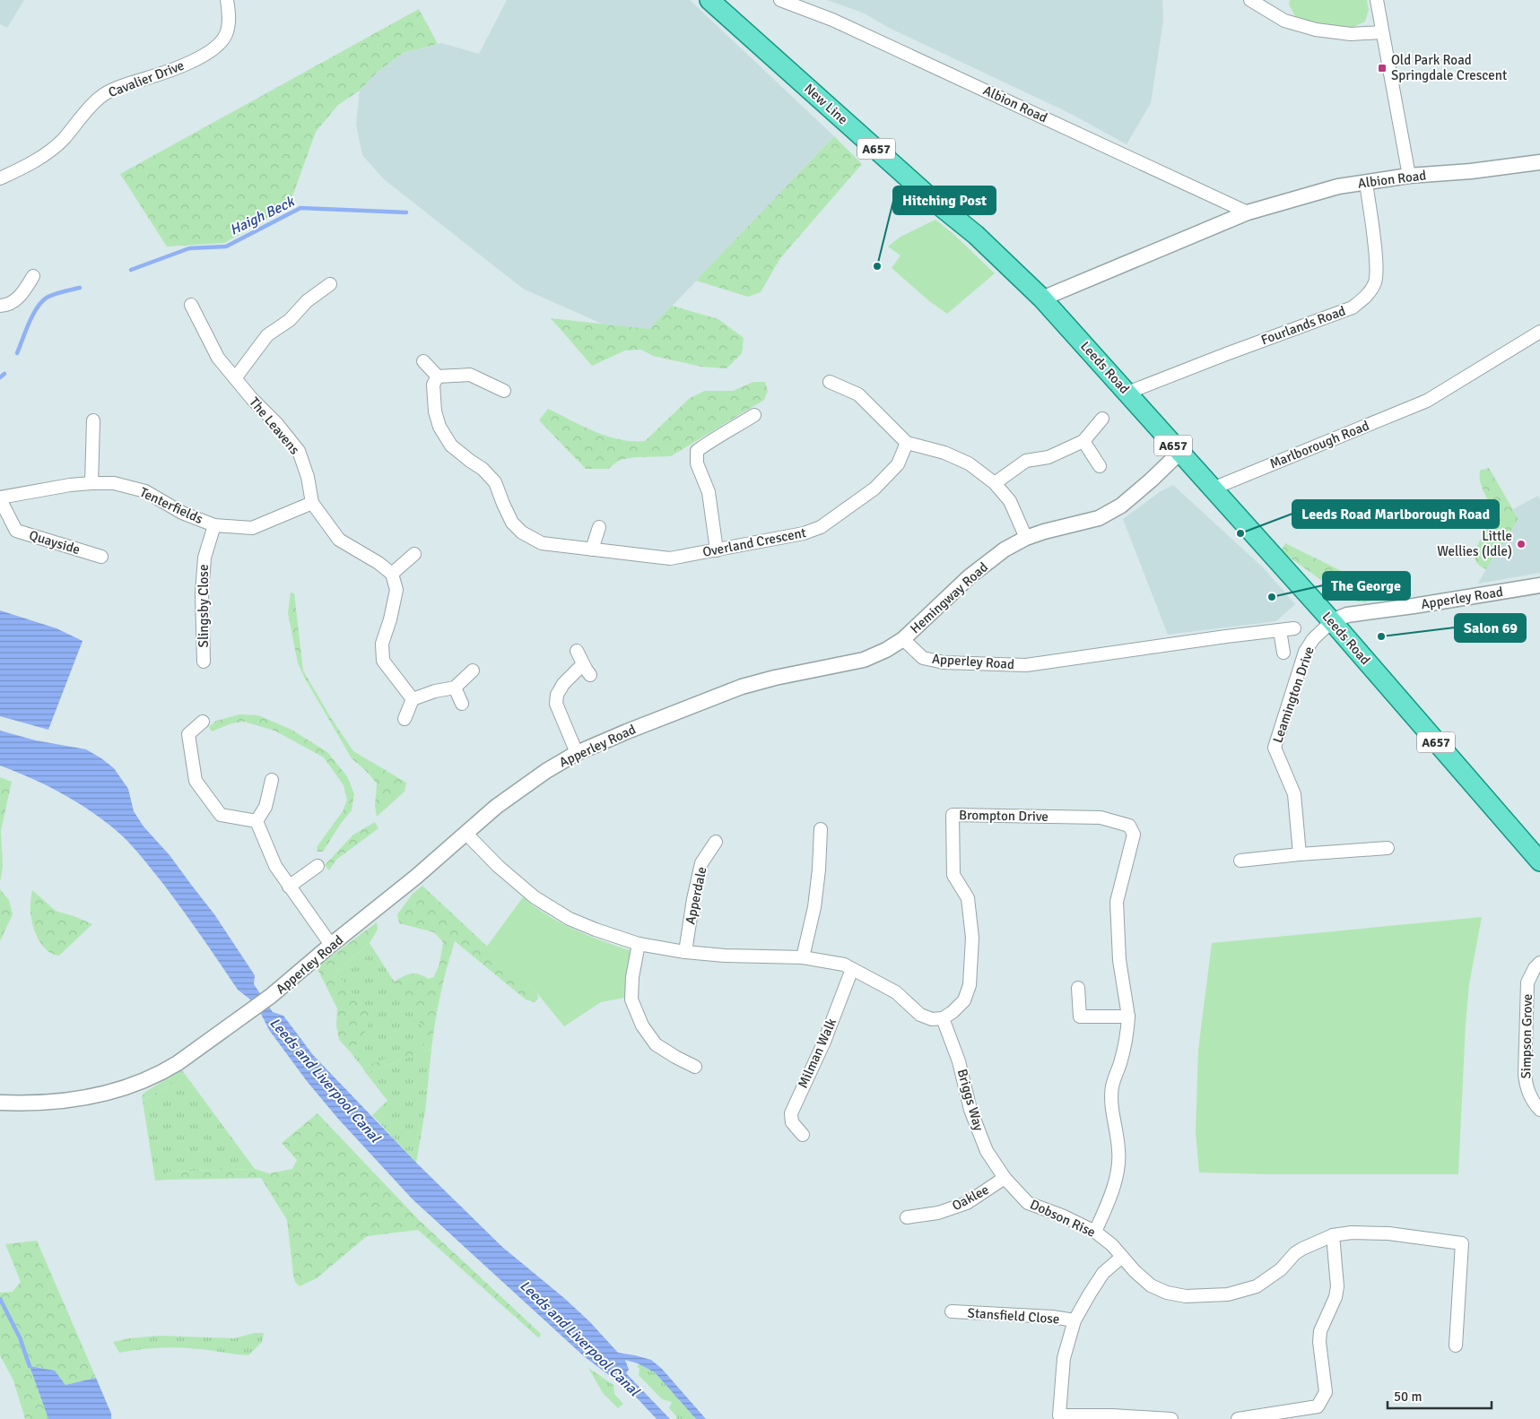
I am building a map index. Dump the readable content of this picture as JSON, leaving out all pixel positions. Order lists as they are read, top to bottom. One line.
{"streets":{"main road":["New Line","A657","Leeds Road"],"street":["Cavalier Drive","Albion Road","Fourlands Road","The Leavens","Marlborough Road","Tenterfields","Quayside","Overland Crescent","Hemingway Road","Apperley Road","Slingsby Close","Leamington Drive","Brompton Drive","Apperdale","Simpson Grove","Milman Walk","Briggs Way","Oaklee","Dobson Rise","Stansfield Close"]},"crossings":[["New Line","Albion Road"],["New Line","Leeds Road"],["Albion Road","Fourlands Road"],["Albion Road","Leeds Road"],["Fourlands Road","Leeds Road"],["Leeds Road","Marlborough Road"],["Leeds Road","Hemingway Road"],["Leeds Road","Apperley Road"],["Leeds Road","Leamington Drive"],["The Leavens","Tenterfields"],["Tenterfields","Quayside"],["Tenterfields","Slingsby Close"],["Hemingway Road","Apperley Road"],["Apperley Road","Leamington Drive"],["Brompton Drive","Briggs Way"],["Briggs Way","Oaklee"],["Briggs Way","Dobson Rise"],["Oaklee","Dobson Rise"]],"water":["Haigh Beck","Leeds and Liverpool Canal"],"places":{"transit":["Old Park Road Springdale Crescent"],"other":["Hitching Post","Leeds Road Marlborough Road","Little Wellies (Idle)","The George","Salon 69"]},"scale_bar":"50 m"}
